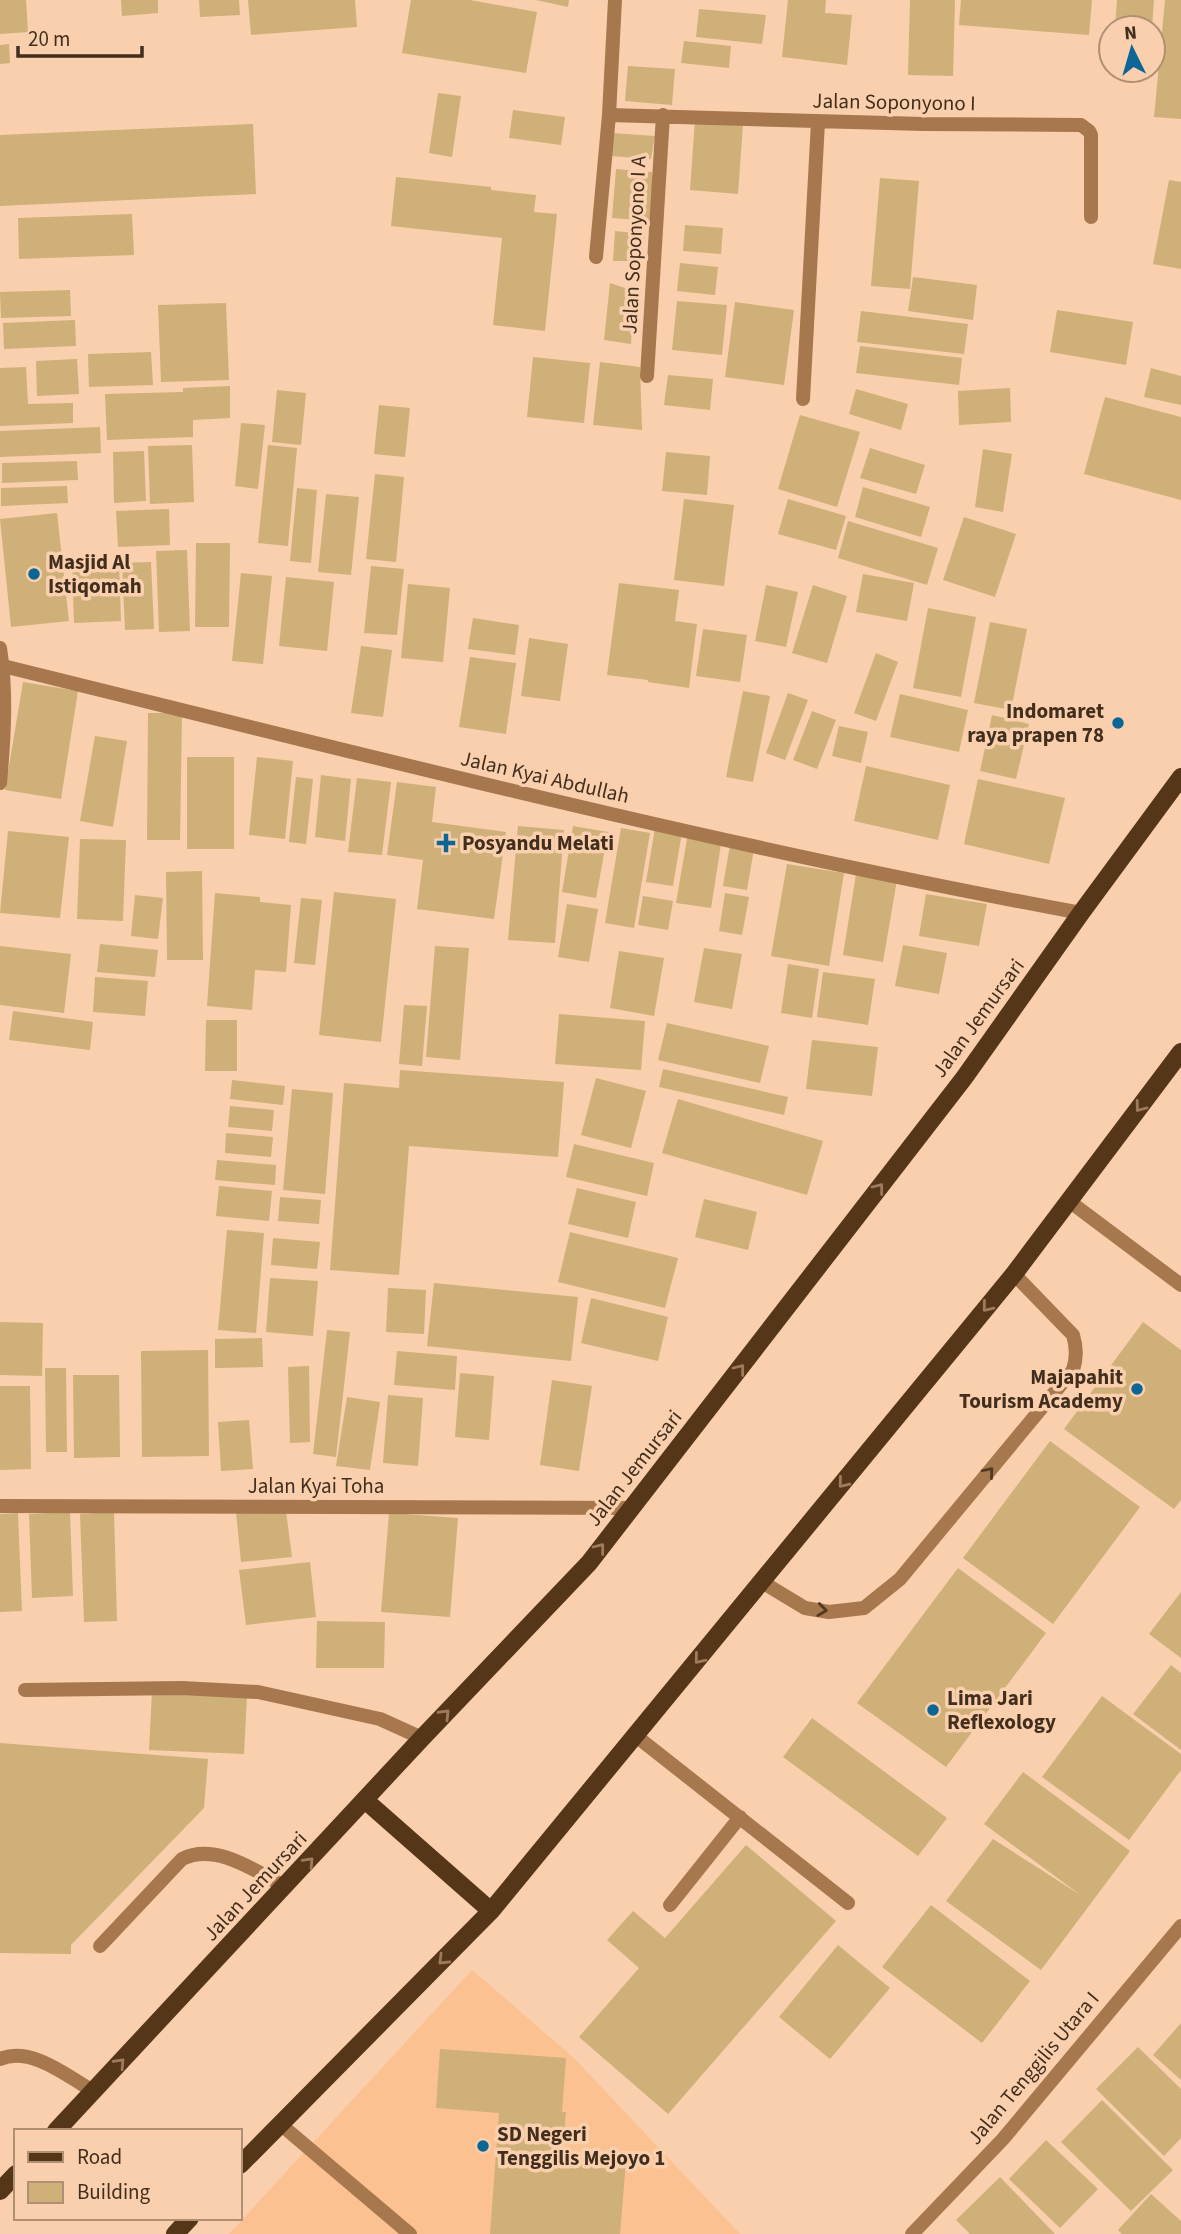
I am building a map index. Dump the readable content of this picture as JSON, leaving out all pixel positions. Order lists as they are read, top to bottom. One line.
{"streets":{"main road":["Jalan Jemursari"],"street":["Jalan Soponyono I","Jalan Soponyono I A","Jalan Kyai Abdullah","Jalan Kyai Toha","Jalan Tenggilis Utara I"]},"crossings":[["Jalan Soponyono I","Jalan Soponyono I A"],["Jalan Kyai Abdullah","Jalan Jemursari"],["Jalan Jemursari","Jalan Kyai Toha"]],"places":{"other":["Masjid Al Istiqomah","Indomaret raya prapen 78","Majapahit Tourism Academy","Lima Jari Reflexology","SD Negeri Tenggilis Mejoyo 1"],"health":["Posyandu Melati"]},"legend":["Road","Building"],"scale_bar":"20 m","north":"top"}
